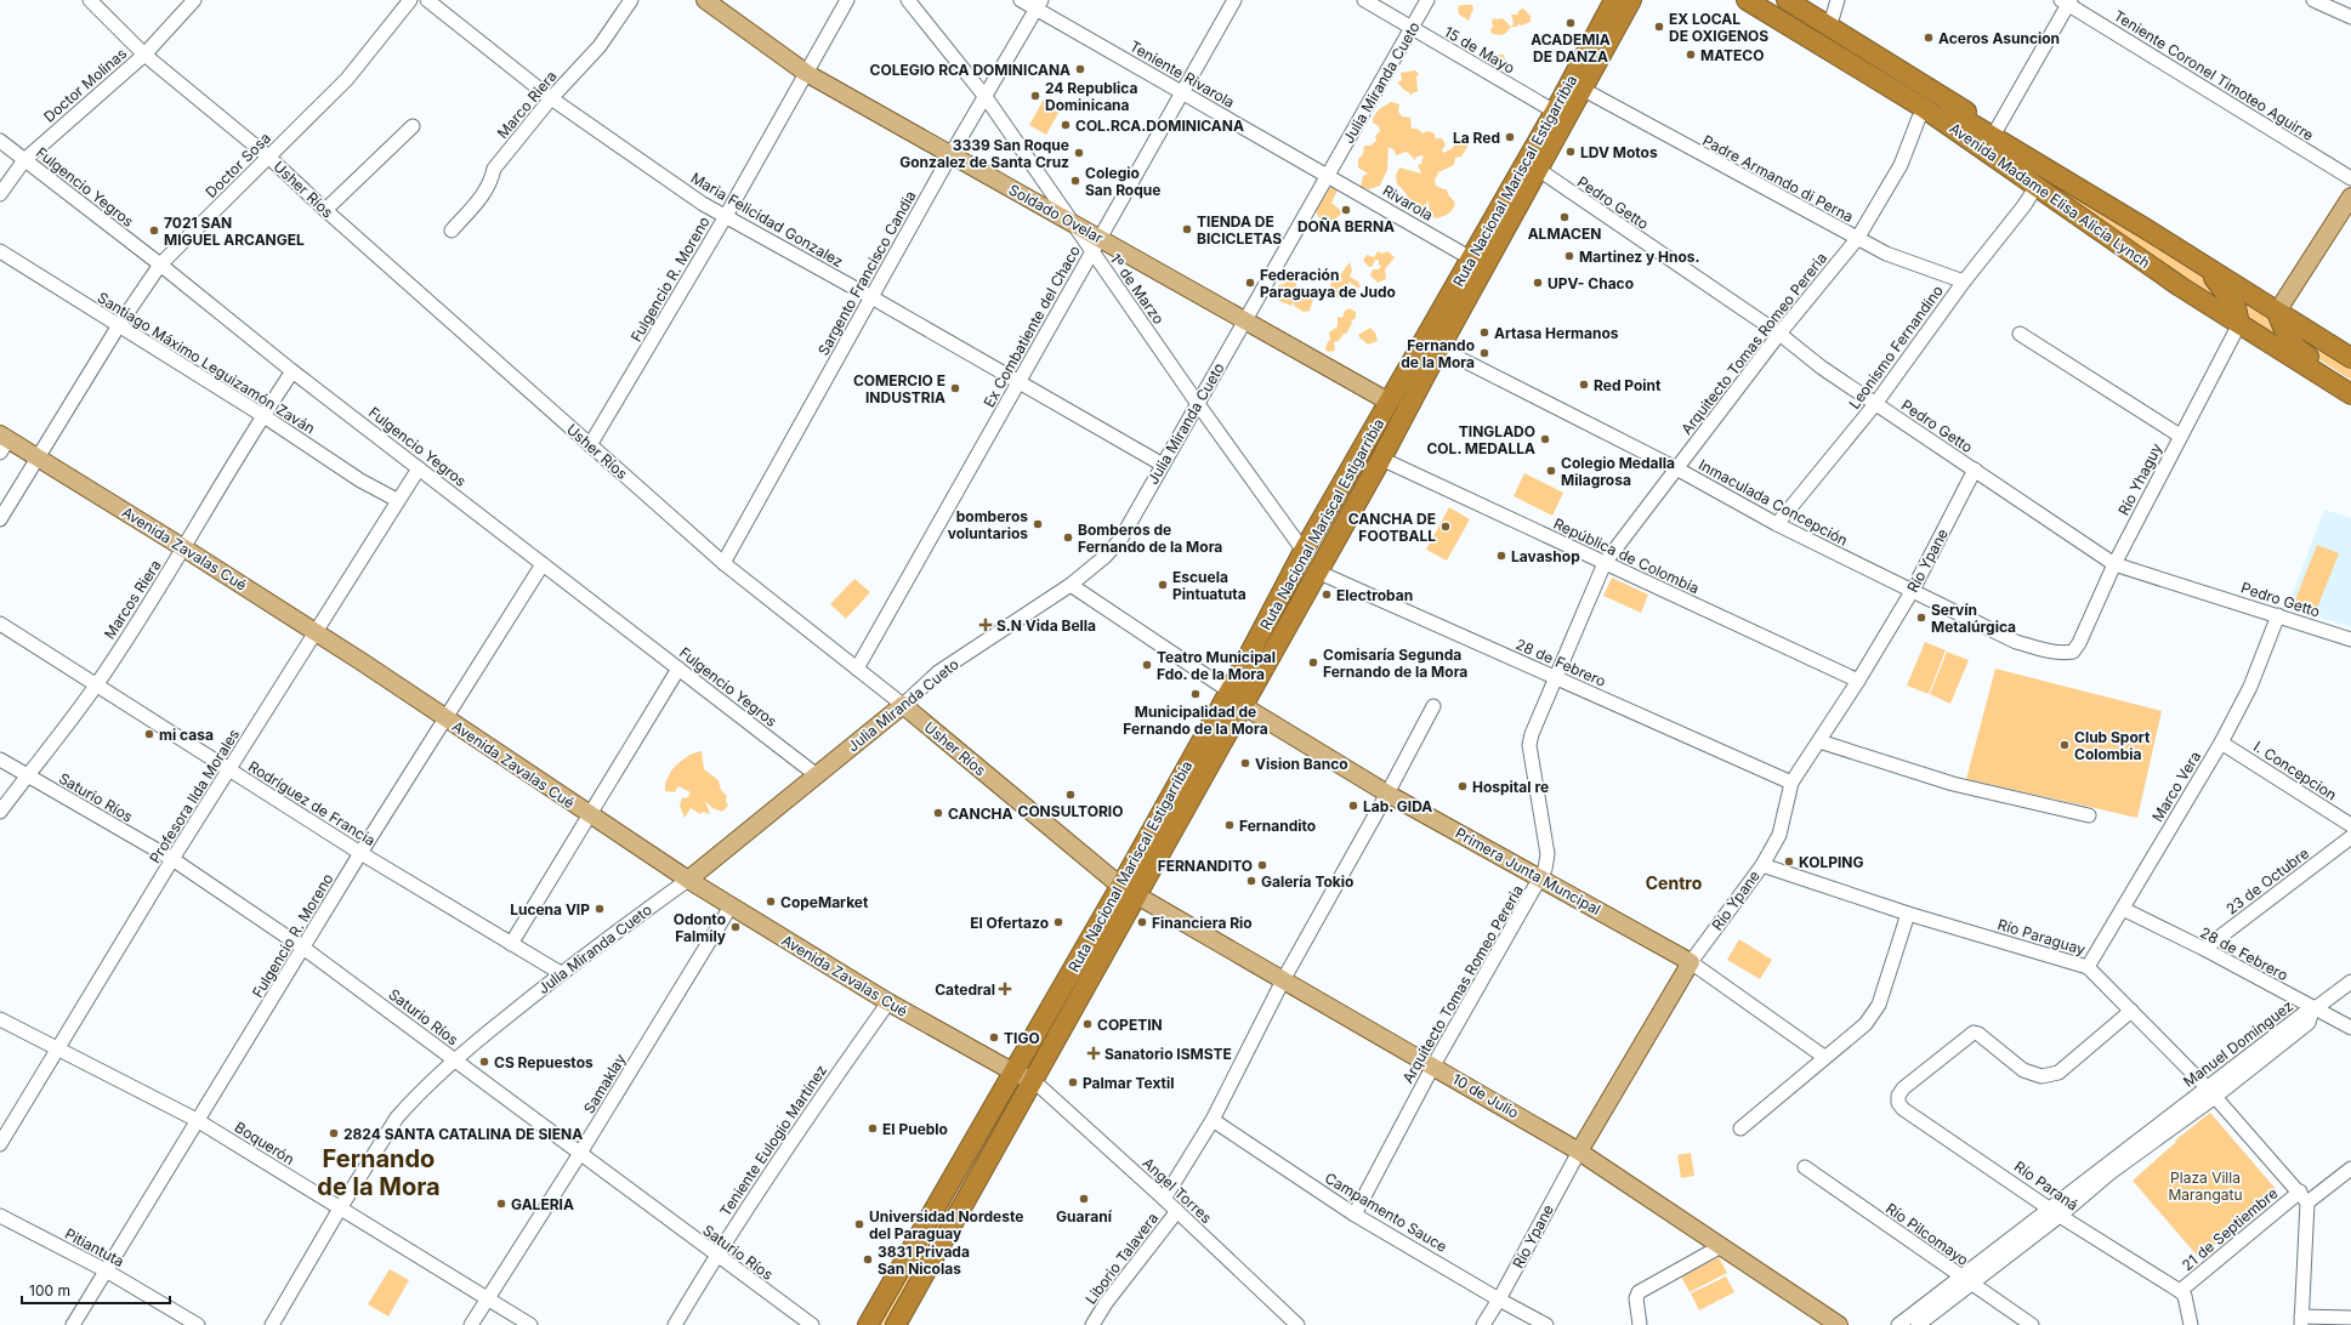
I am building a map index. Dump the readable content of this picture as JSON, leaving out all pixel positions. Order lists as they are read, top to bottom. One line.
{"streets":{"highway":["Ruta Nacional Mariscal Estigarribia","Avenida Madame Elisa Alicia Lynch"],"main road":["Julia Miranda Cueto","Usher Ríos","Soldado Ovelar","Avenida Zavalas Cué","Río Ypane","Primera Junta Muncipal","10 de Julio"],"street":["15 de Mayo","Teniente Rivarola","Teniente Coronel Timoteo Aguirre","Doctor Molinas","Marco Riera","Doctor Sosa","Padre Armando di Perna","Fulgencio Yegros","Rivarola","Pedro Getto","Maria Felicidad Gonzalez","Sargento Francisco Candia","Fulgencio R. Moreno","1º de Marzo","Ex Combatiente del Chaco","Arquitecto Tomas Romeo Pereria","Leonismo Fernandino","Santiago Máximo Leguizamón Zaván","Río Yhaguy","Inmaculada Concepción","República de Colombia","Marcos Riera","28 de Febrero","I. Concepcion","Marco Vera","Profesora Ilda Morales","Saturio Ríos","Rodríguez de Francia","23 de Octubre","Río Paraguay","Manuel Dominguez","Samaklay","Teniente Eulogio Martínez","Boquerón","Río Paraná","Angel Torres","Campamento Sauce","21 de Septiembre","Río Pilcomayo","Pitiantuta","Liborio Talavera"]},"crossings":[["15 de Mayo","Julia Miranda Cueto"],["15 de Mayo","Ruta Nacional Mariscal Estigarribia"],["Teniente Rivarola","Julia Miranda Cueto"],["Teniente Rivarola","Rivarola"],["Teniente Rivarola","Sargento Francisco Candia"],["Teniente Rivarola","Ex Combatiente del Chaco"],["Julia Miranda Cueto","Fulgencio Yegros"],["Julia Miranda Cueto","Usher Ríos"],["Julia Miranda Cueto","Rivarola"],["Julia Miranda Cueto","Soldado Ovelar"],["Julia Miranda Cueto","Maria Felicidad Gonzalez"],["Julia Miranda Cueto","1º de Marzo"],["Julia Miranda Cueto","Avenida Zavalas Cué"],["Julia Miranda Cueto","Saturio Ríos"],["Julia Miranda Cueto","Rodríguez de Francia"],["Julia Miranda Cueto","Boquerón"],["Doctor Molinas","Fulgencio Yegros"],["Doctor Molinas","Usher Ríos"],["Marco Riera","Maria Felicidad Gonzalez"],["Doctor Sosa","Fulgencio Yegros"],["Doctor Sosa","Usher Ríos"],["Doctor Sosa","Santiago Máximo Leguizamón Zaván"],["Doctor Sosa","Avenida Zavalas Cué"],["Padre Armando di Perna","Ruta Nacional Mariscal Estigarribia"],["Padre Armando di Perna","Arquitecto Tomas Romeo Pereria"],["Padre Armando di Perna","Leonismo Fernandino"],["Ruta Nacional Mariscal Estigarribia","Usher Ríos"],["Ruta Nacional Mariscal Estigarribia","Rivarola"],["Ruta Nacional Mariscal Estigarribia","Pedro Getto"],["Ruta Nacional Mariscal Estigarribia","Soldado Ovelar"],["Ruta Nacional Mariscal Estigarribia","1º de Marzo"],["Ruta Nacional Mariscal Estigarribia","Inmaculada Concepción"],["Ruta Nacional Mariscal Estigarribia","Avenida Zavalas Cué"],["Ruta Nacional Mariscal Estigarribia","República de Colombia"],["Ruta Nacional Mariscal Estigarribia","28 de Febrero"],["Ruta Nacional Mariscal Estigarribia","Primera Junta Muncipal"],["Ruta Nacional Mariscal Estigarribia","10 de Julio"],["Ruta Nacional Mariscal Estigarribia","Angel Torres"],["Fulgencio Yegros","Fulgencio R. Moreno"],["Fulgencio Yegros","Marcos Riera"],["Fulgencio Yegros","Profesora Ilda Morales"],["Usher Ríos","Sargento Francisco Candia"],["Usher Ríos","Fulgencio R. Moreno"],["Usher Ríos","Ex Combatiente del Chaco"],["Usher Ríos","10 de Julio"],["Avenida Madame Elisa Alicia Lynch","Leonismo Fernandino"],["Avenida Madame Elisa Alicia Lynch","Río Yhaguy"],["Pedro Getto","Arquitecto Tomas Romeo Pereria"],["Pedro Getto","Leonismo Fernandino"],["Pedro Getto","Río Yhaguy"],["Pedro Getto","Río Ypane"],["Pedro Getto","Marco Vera"],["Soldado Ovelar","Sargento Francisco Candia"],["Soldado Ovelar","Fulgencio R. Moreno"],["Soldado Ovelar","1º de Marzo"],["Soldado Ovelar","Ex Combatiente del Chaco"],["Maria Felicidad Gonzalez","Sargento Francisco Candia"],["Maria Felicidad Gonzalez","Fulgencio R. Moreno"],["Maria Felicidad Gonzalez","Ex Combatiente del Chaco"],["Fulgencio R. Moreno","Avenida Zavalas Cué"],["Fulgencio R. Moreno","Saturio Ríos"],["Fulgencio R. Moreno","Rodríguez de Francia"],["Fulgencio R. Moreno","Boquerón"],["Fulgencio R. Moreno","Pitiantuta"],["1º de Marzo","Ex Combatiente del Chaco"],["Arquitecto Tomas Romeo Pereria","Inmaculada Concepción"],["Arquitecto Tomas Romeo Pereria","República de Colombia"],["Arquitecto Tomas Romeo Pereria","28 de Febrero"],["Arquitecto Tomas Romeo Pereria","Primera Junta Muncipal"],["Arquitecto Tomas Romeo Pereria","10 de Julio"],["Arquitecto Tomas Romeo Pereria","Campamento Sauce"],["Leonismo Fernandino","Inmaculada Concepción"],["Santiago Máximo Leguizamón Zaván","Marcos Riera"],["Santiago Máximo Leguizamón Zaván","Profesora Ilda Morales"],["Río Yhaguy","Inmaculada Concepción"],["Inmaculada Concepción","Río Ypane"],["Avenida Zavalas Cué","Marcos Riera"],["Avenida Zavalas Cué","Profesora Ilda Morales"],["Avenida Zavalas Cué","Samaklay"],["Avenida Zavalas Cué","Teniente Eulogio Martínez"],["Avenida Zavalas Cué","Angel Torres"],["República de Colombia","Río Ypane"],["Río Ypane","28 de Febrero"],["Río Ypane","Primera Junta Muncipal"],["Río Ypane","Río Paraguay"],["Río Ypane","10 de Julio"],["Río Ypane","Campamento Sauce"],["Marcos Riera","Saturio Ríos"],["Marcos Riera","Rodríguez de Francia"],["28 de Febrero","Marco Vera"],["28 de Febrero","23 de Octubre"],["28 de Febrero","Manuel Dominguez"],["I. Concepcion","Marco Vera"],["Marco Vera","Río Paraguay"],["Profesora Ilda Morales","Saturio Ríos"],["Profesora Ilda Morales","Rodríguez de Francia"],["Profesora Ilda Morales","Boquerón"],["Saturio Ríos","Samaklay"],["Saturio Ríos","Teniente Eulogio Martínez"],["Río Paraguay","Manuel Dominguez"],["Río Paraguay","Río Paraná"],["Río Paraguay","21 de Septiembre"],["Manuel Dominguez","Río Paraná"],["Manuel Dominguez","Río Pilcomayo"],["Samaklay","Boquerón"],["Río Paraná","21 de Septiembre"],["Angel Torres","Liborio Talavera"]],"districts":["Centro","Fernando de la Mora"],"parks":["Plaza Villa Marangatu"],"places":{"other":["ACADEMIA DE DANZA","EX LOCAL DE OXIGENOS","Aceros Asuncion","MATECO","COLEGIO RCA DOMINICANA","24 Republica Dominicana","COL.RCA.DOMINICANA","La Red","LDV Motos","3339 San Roque Gonzalez de Santa Cruz","Colegio San Roque","DOÑA BERNA","ALMACEN","TIENDA DE BICICLETAS","7021 SAN MIGUEL ARCANGEL","Martinez y Hnos.","Federación Paraguaya de Judo","UPV- Chaco","Artasa Hermanos","Fernando de la Mora","Red Point","COMERCIO E INDUSTRIA","TINGLADO COL. MEDALLA","Colegio Medalla Milagrosa","bomberos voluntarios","CANCHA DE FOOTBALL","Bomberos de Fernando de la Mora","Lavashop","Escuela Pintuatuta","Electroban","Servín Metalúrgica","Comisaría Segunda Fernando de la Mora","Teatro Municipal Fdo. de la Mora","Municipalidad de Fernando de la Mora","mi casa","Club Sport Colombia","Vision Banco","Hospital re","CONSULTORIO","Lab. GIDA","CANCHA","Fernandito","KOLPING","FERNANDITO","Galería Tokio","CopeMarket","Lucena VIP","El Ofertazo","Financiera Rio","Odonto Falmily","COPETIN","TIGO","CS Repuestos","Palmar Textil","El Pueblo","2824 SANTA CATALINA DE SIENA","Guaraní","GALERIA","Universidad Nordeste del Paraguay","3831 Privada San Nicolas"],"health":["S.N Vida Bella","Catedral","Sanatorio ISMSTE"]},"scale_bar":"100 m"}
